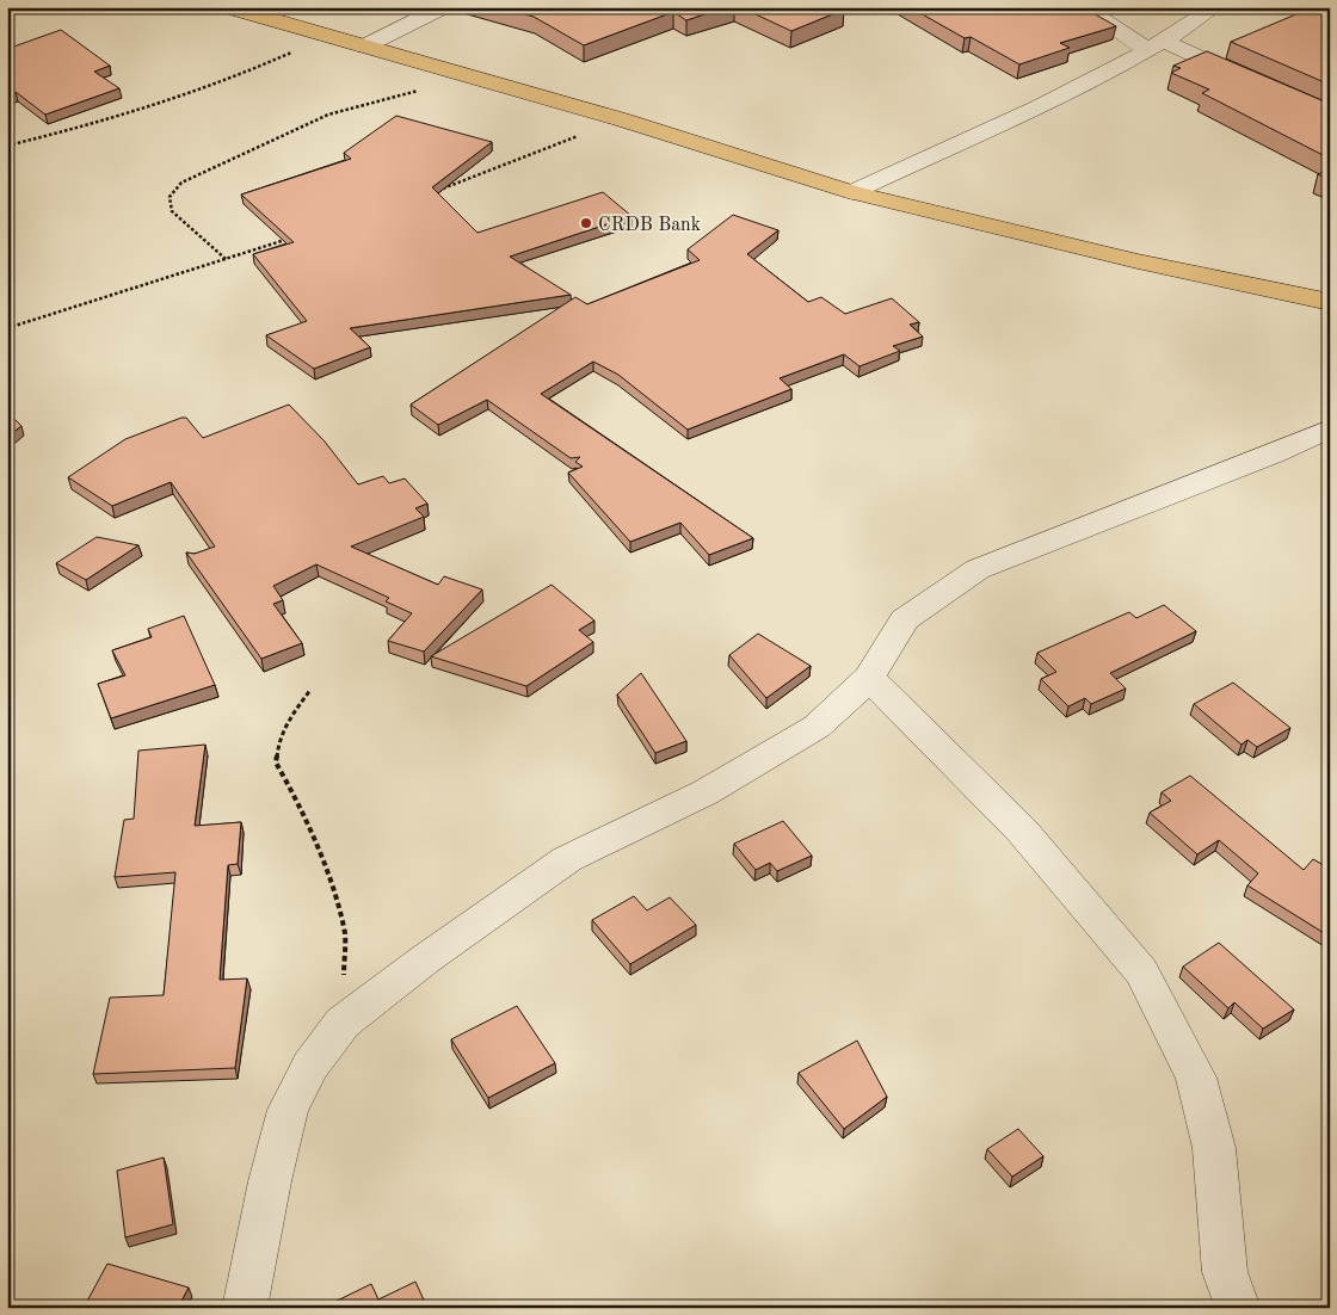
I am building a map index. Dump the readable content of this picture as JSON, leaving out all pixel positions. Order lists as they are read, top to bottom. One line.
{"places":["CRDB Bank"]}
